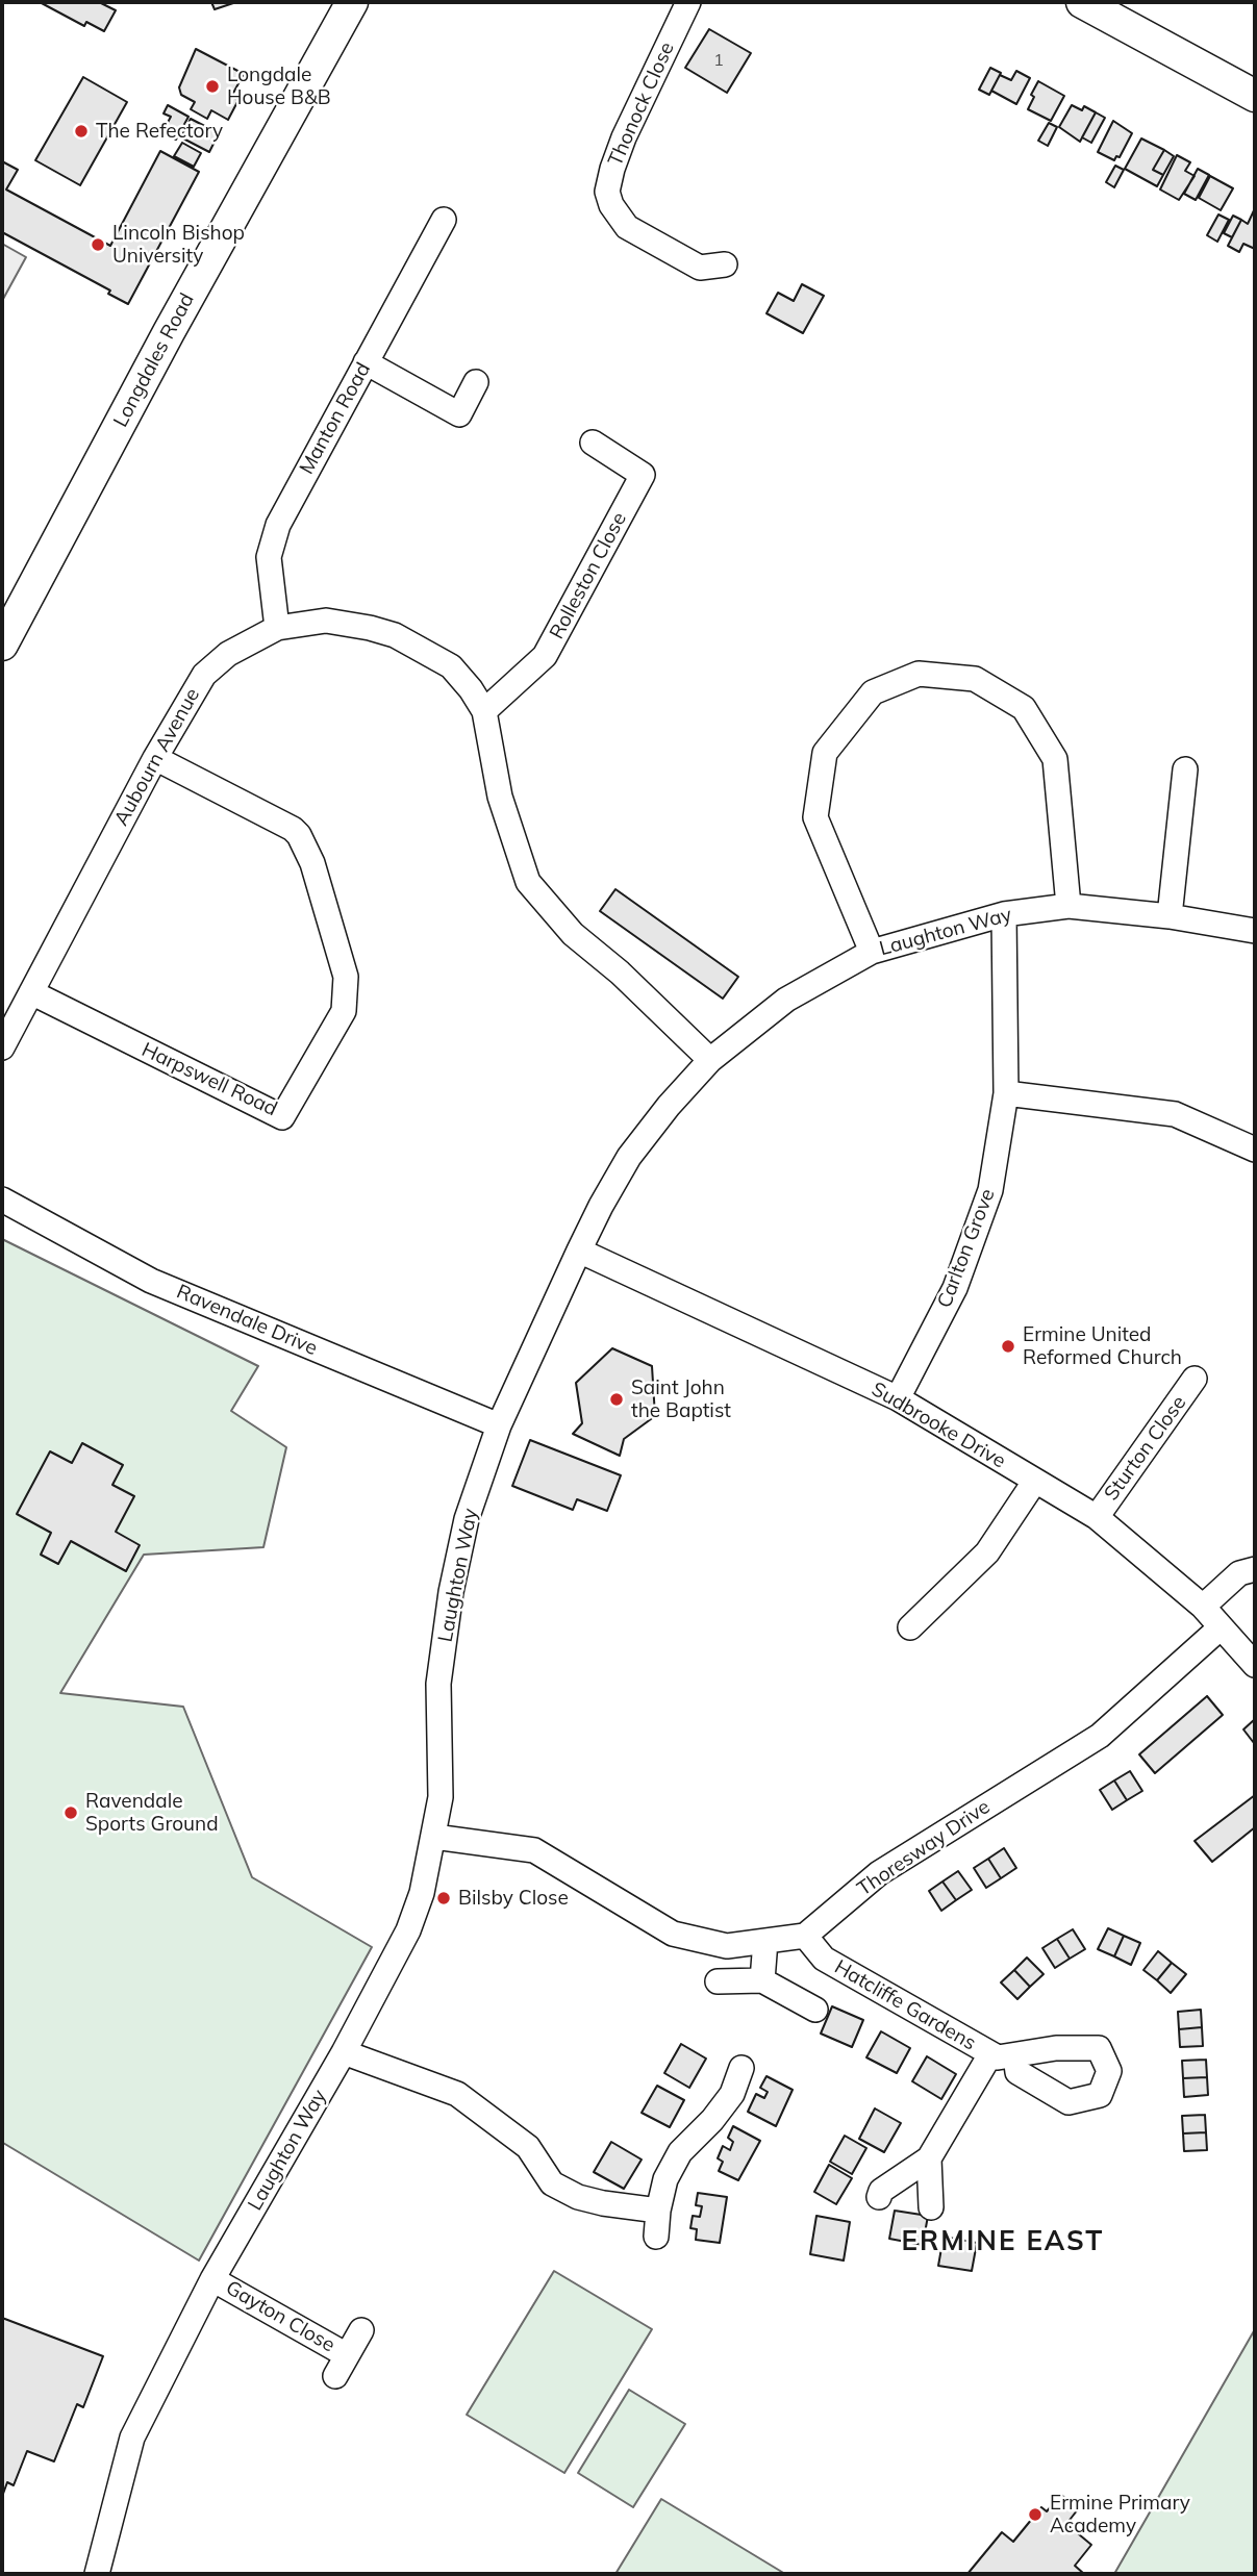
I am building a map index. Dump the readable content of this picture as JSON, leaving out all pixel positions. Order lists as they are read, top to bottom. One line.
{"streets":{"main road":["Longdales Road"],"street":["Thonock Close","Manton Road","Rolleston Close","Aubourn Avenue","Laughton Way","Harpswell Road","Carlton Grove","Ravendale Drive","Sudbrooke Drive","Sturton Close","Thoresway Drive","Hatcliffe Gardens","Gayton Close"]},"crossings":[["Manton Road","Aubourn Avenue"],["Rolleston Close","Aubourn Avenue"],["Aubourn Avenue","Laughton Way"],["Aubourn Avenue","Harpswell Road"],["Laughton Way","Carlton Grove"],["Laughton Way","Ravendale Drive"],["Laughton Way","Sudbrooke Drive"],["Laughton Way","Gayton Close"],["Carlton Grove","Sudbrooke Drive"],["Sudbrooke Drive","Sturton Close"],["Sudbrooke Drive","Thoresway Drive"],["Thoresway Drive","Hatcliffe Gardens"]],"districts":["ERMINE EAST"],"places":["Longdale House B&B","The Refectory","Lincoln Bishop University","Ermine United Reformed Church","Saint John the Baptist","Ravendale Sports Ground","Bilsby Close","Ermine Primary Academy"],"house_numbers":["1"]}
